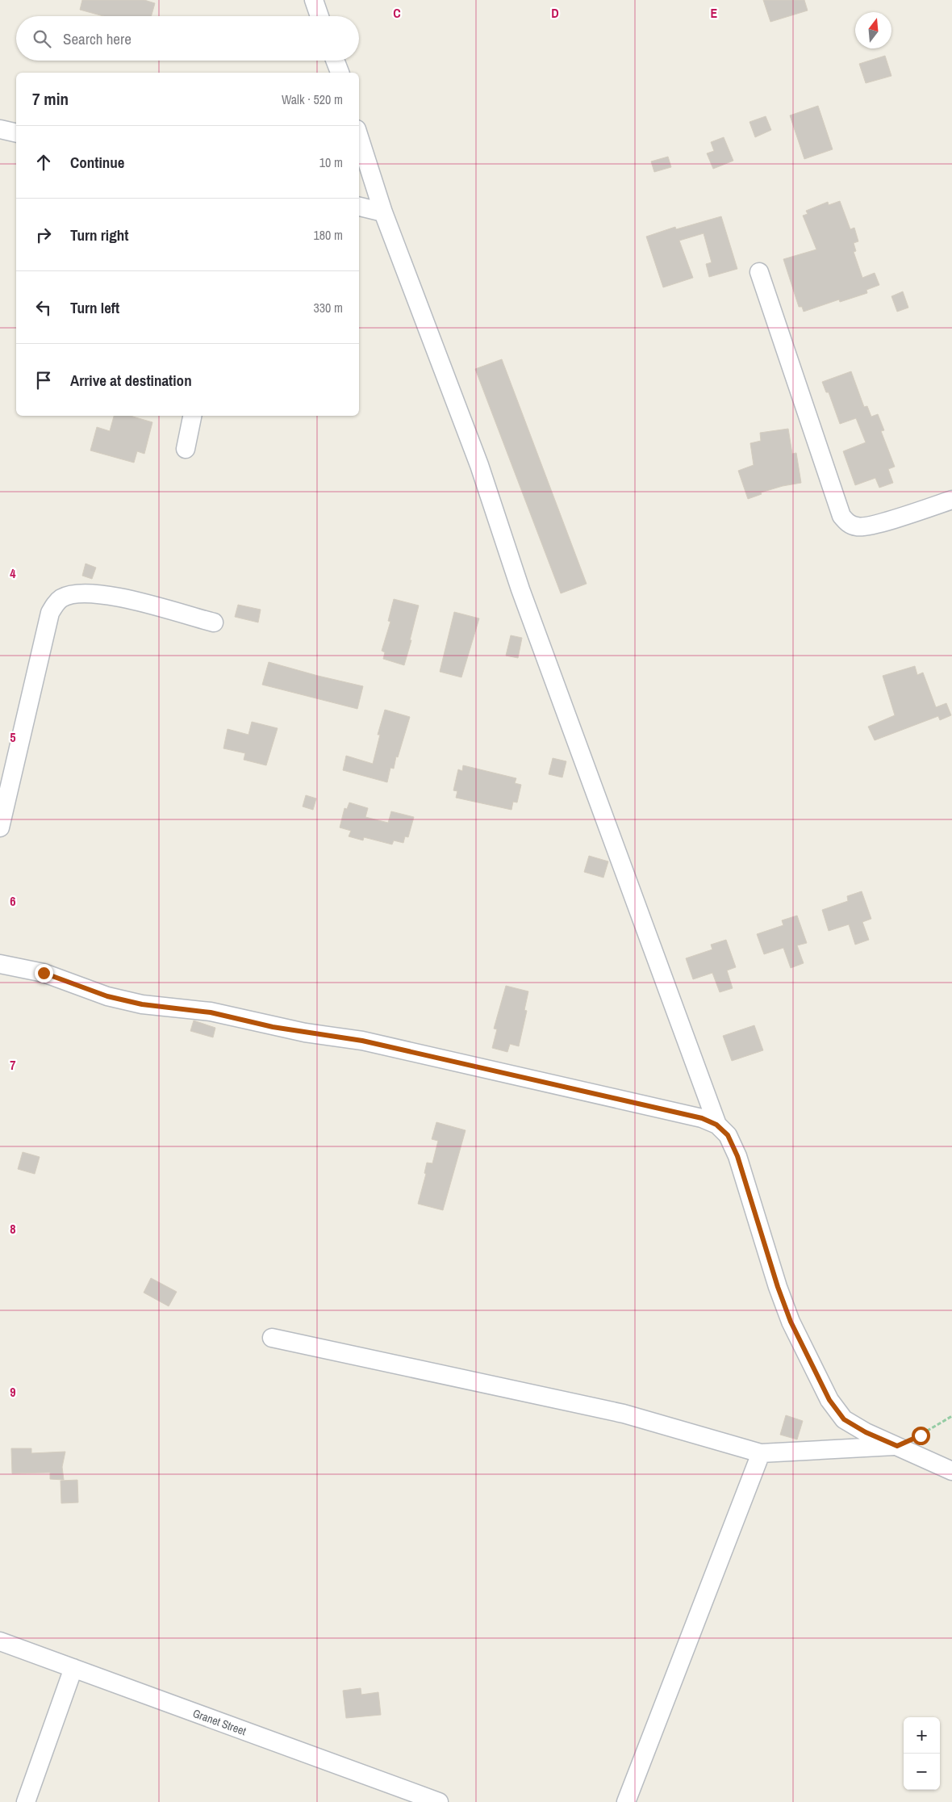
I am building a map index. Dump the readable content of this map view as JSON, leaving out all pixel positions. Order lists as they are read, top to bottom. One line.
{"streets":{"street":["Granet Street"]},"north":"top","page":{"search":"Search here","heading":["7 min","Walk · 520 m"],"list":[["Continue","10 m"],["Turn right","180 m"],["Turn left","330 m"],"Arrive at destination"],"map_buttons":["+","−"]},"grid":{"columns":["C","D","E"],"rows":["4","5","6","7","8","9"]}}
